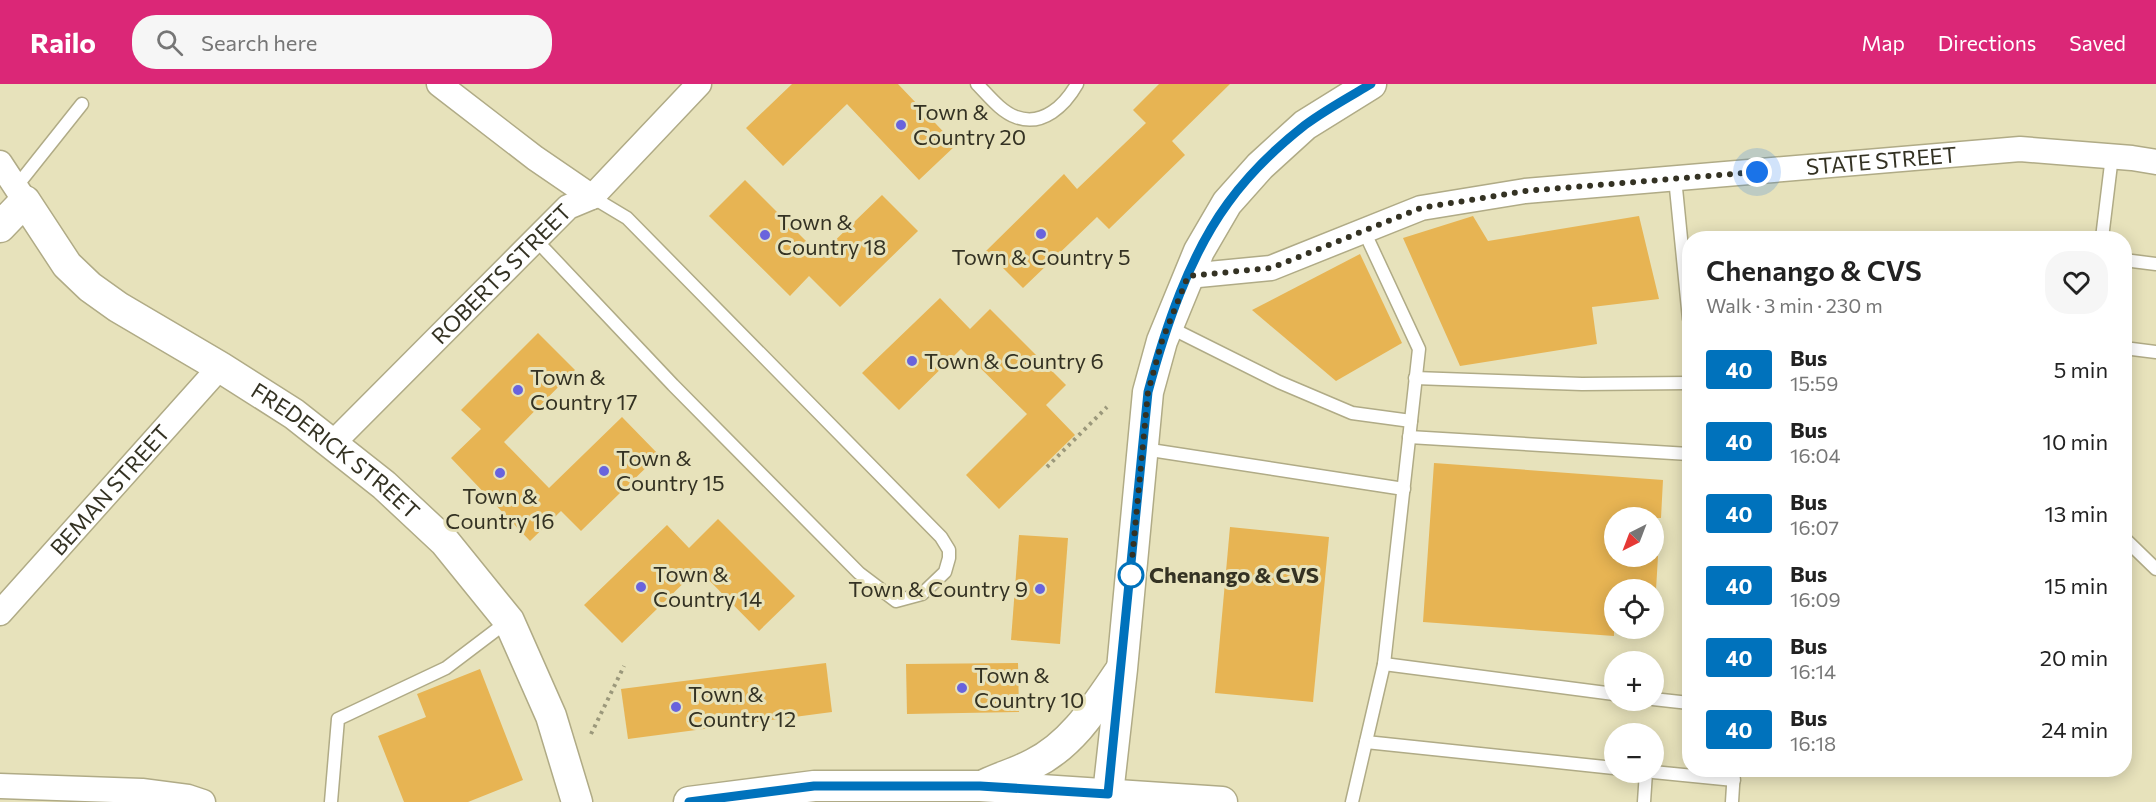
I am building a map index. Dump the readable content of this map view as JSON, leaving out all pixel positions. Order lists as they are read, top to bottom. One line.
{"streets":{"street":["STATE STREET","ROBERTS STREET","FREDERICK STREET","BEMAN STREET"]},"crossings":[["ROBERTS STREET","FREDERICK STREET"],["FREDERICK STREET","BEMAN STREET"]],"places":["Town & Country 20","Town & Country 5","Town & Country 18","Town & Country 6","Town & Country 17","Town & Country 15","Town & Country 16","Chenango & CVS","Town & Country 14","Town & Country 9","Town & Country 10","Town & Country 12"],"lines":["bus line 40"],"north":"bottom left","page":{"header":"Railo","search":"Search here","nav":["Map","Directions","Saved"],"heading":["Chenango & CVS","Walk · 3 min · 230 m"],"list":[{"mark":"40","name":"Bus","note":"15:59","value":"5 min"},{"mark":"40","name":"Bus","note":"16:04","value":"10 min"},{"mark":"40","name":"Bus","note":"16:07","value":"13 min"},{"mark":"40","name":"Bus","note":"16:09","value":"15 min"},{"mark":"40","name":"Bus","note":"16:14","value":"20 min"},{"mark":"40","name":"Bus","note":"16:18","value":"24 min"}],"map_buttons":["+","−"]}}
